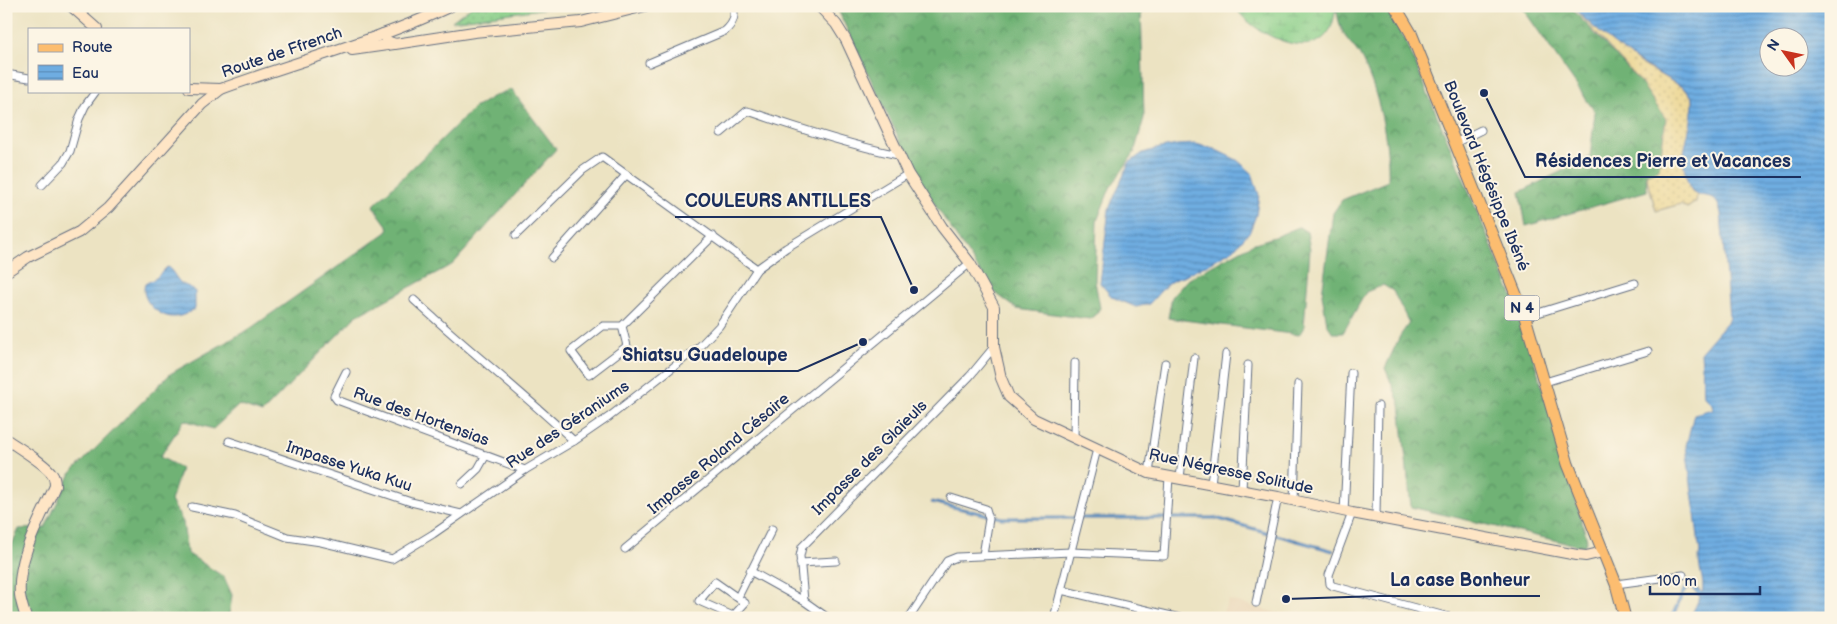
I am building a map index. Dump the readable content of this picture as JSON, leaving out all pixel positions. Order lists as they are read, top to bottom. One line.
{"streets":{"main road":["Boulevard Hégésippe Ibéné","N 4"],"street":["Route de Ffrench","Rue des Hortensias","Rue des Géraniums","Impasse Roland Césaire","Impasse des Glaïeuls","Impasse Yuka Kuu","Rue Négresse Solitude"]},"crossings":[["Boulevard Hégésippe Ibéné","Rue Négresse Solitude"],["Rue des Hortensias","Rue des Géraniums"],["Rue des Géraniums","Impasse Yuka Kuu"],["Rue des Géraniums","Rue Négresse Solitude"],["Impasse Roland Césaire","Rue Négresse Solitude"],["Impasse des Glaïeuls","Rue Négresse Solitude"]],"places":["Résidences Pierre et Vacances","COULEURS ANTILLES","Shiatsu Guadeloupe","La case Bonheur"],"legend":["Route","Eau"],"scale_bar":"100 m","north":"top left"}
